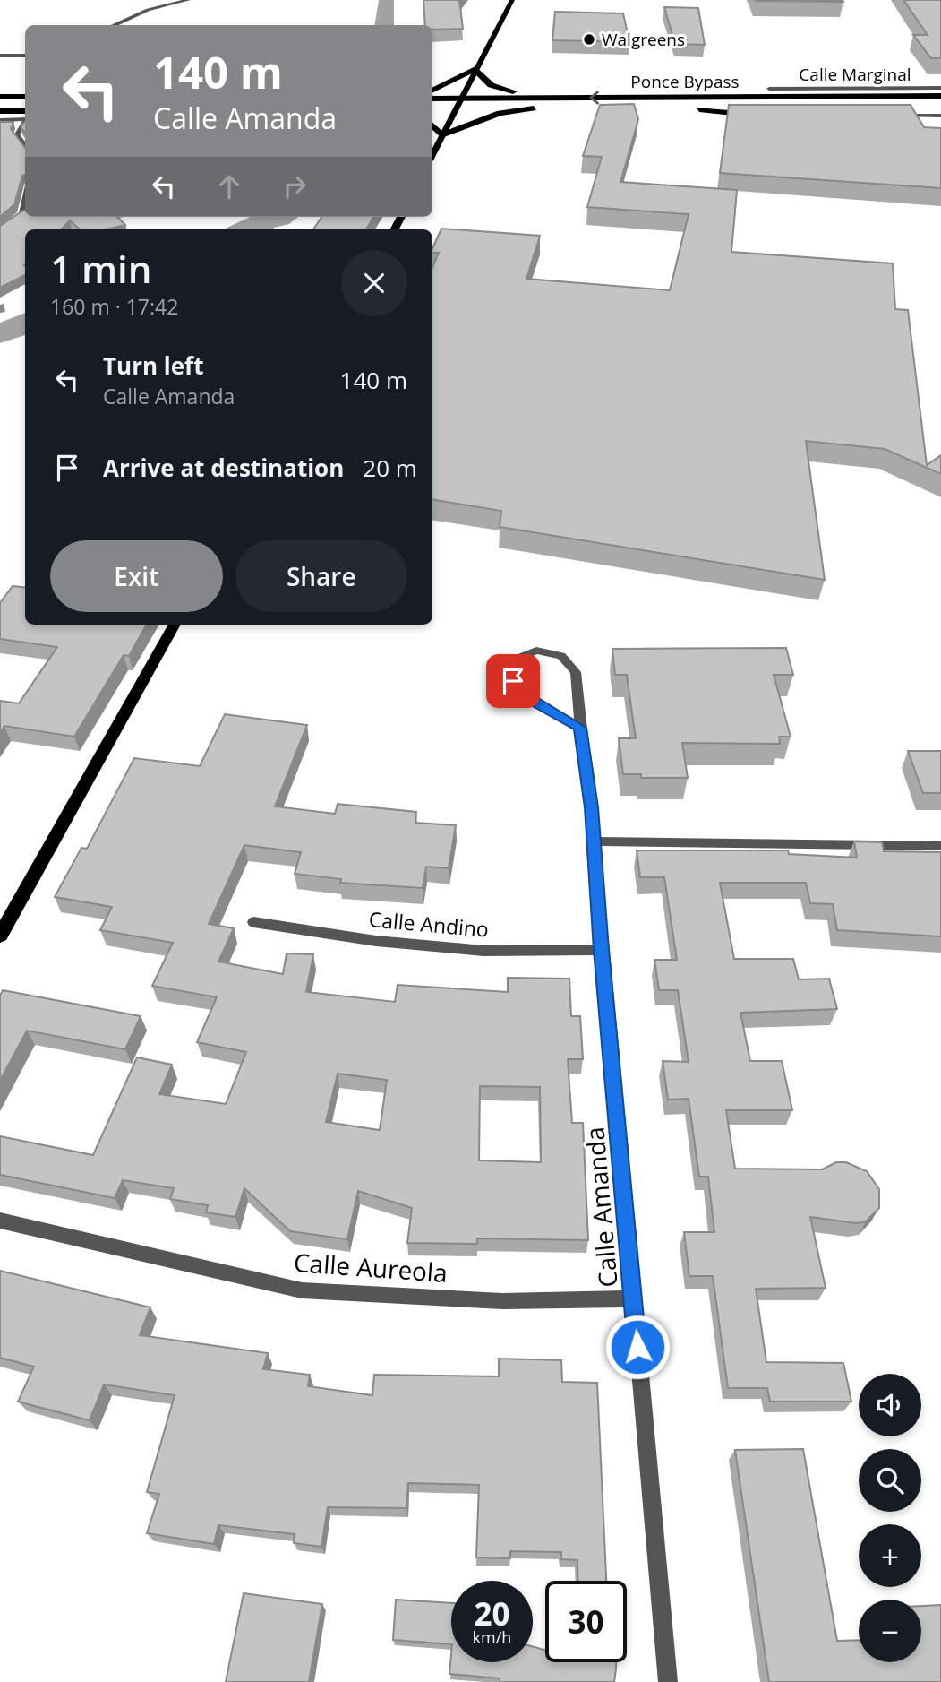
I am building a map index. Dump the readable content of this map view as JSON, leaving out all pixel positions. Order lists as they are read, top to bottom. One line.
{"streets":{"highway":["Ponce Bypass"],"street":["Calle Marginal","Calle Andino","Calle Amanda","Calle Aureola"]},"crossings":[["Calle Marginal","Ponce Bypass"],["Calle Andino","Calle Amanda"],["Calle Amanda","Calle Aureola"]],"places":["Walgreens"],"page":{"turn":["140 m","Calle Amanda"],"heading":["1 min","160 m · 17:42"],"list":[{"name":"Turn left","note":"Calle Amanda","value":"140 m"},{"name":"Arrive at destination","value":"20 m"}],"buttons":["Exit","Share"],"map_buttons":["+","−"],"speed":"20 km/h","limit":"30"}}
